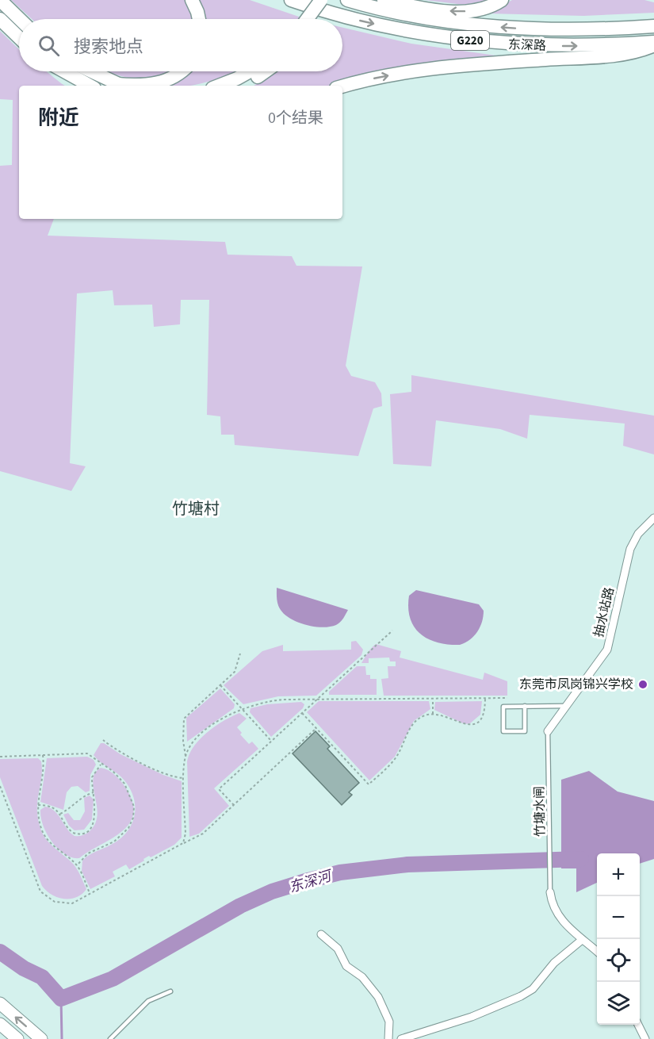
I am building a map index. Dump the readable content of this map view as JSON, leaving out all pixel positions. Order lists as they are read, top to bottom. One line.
{"streets":{"highway":["G220","东深路"],"street":["抽水站路"],"lane":["竹塘水闸"]},"crossings":[["抽水站路","竹塘水闸"]],"districts":["竹塘村"],"water":["东深河"],"places":["东莞市凤岗锦兴学校"],"page":{"search":"搜索地点","heading":["附近","0个结果"],"map_buttons":["+","−"]}}
